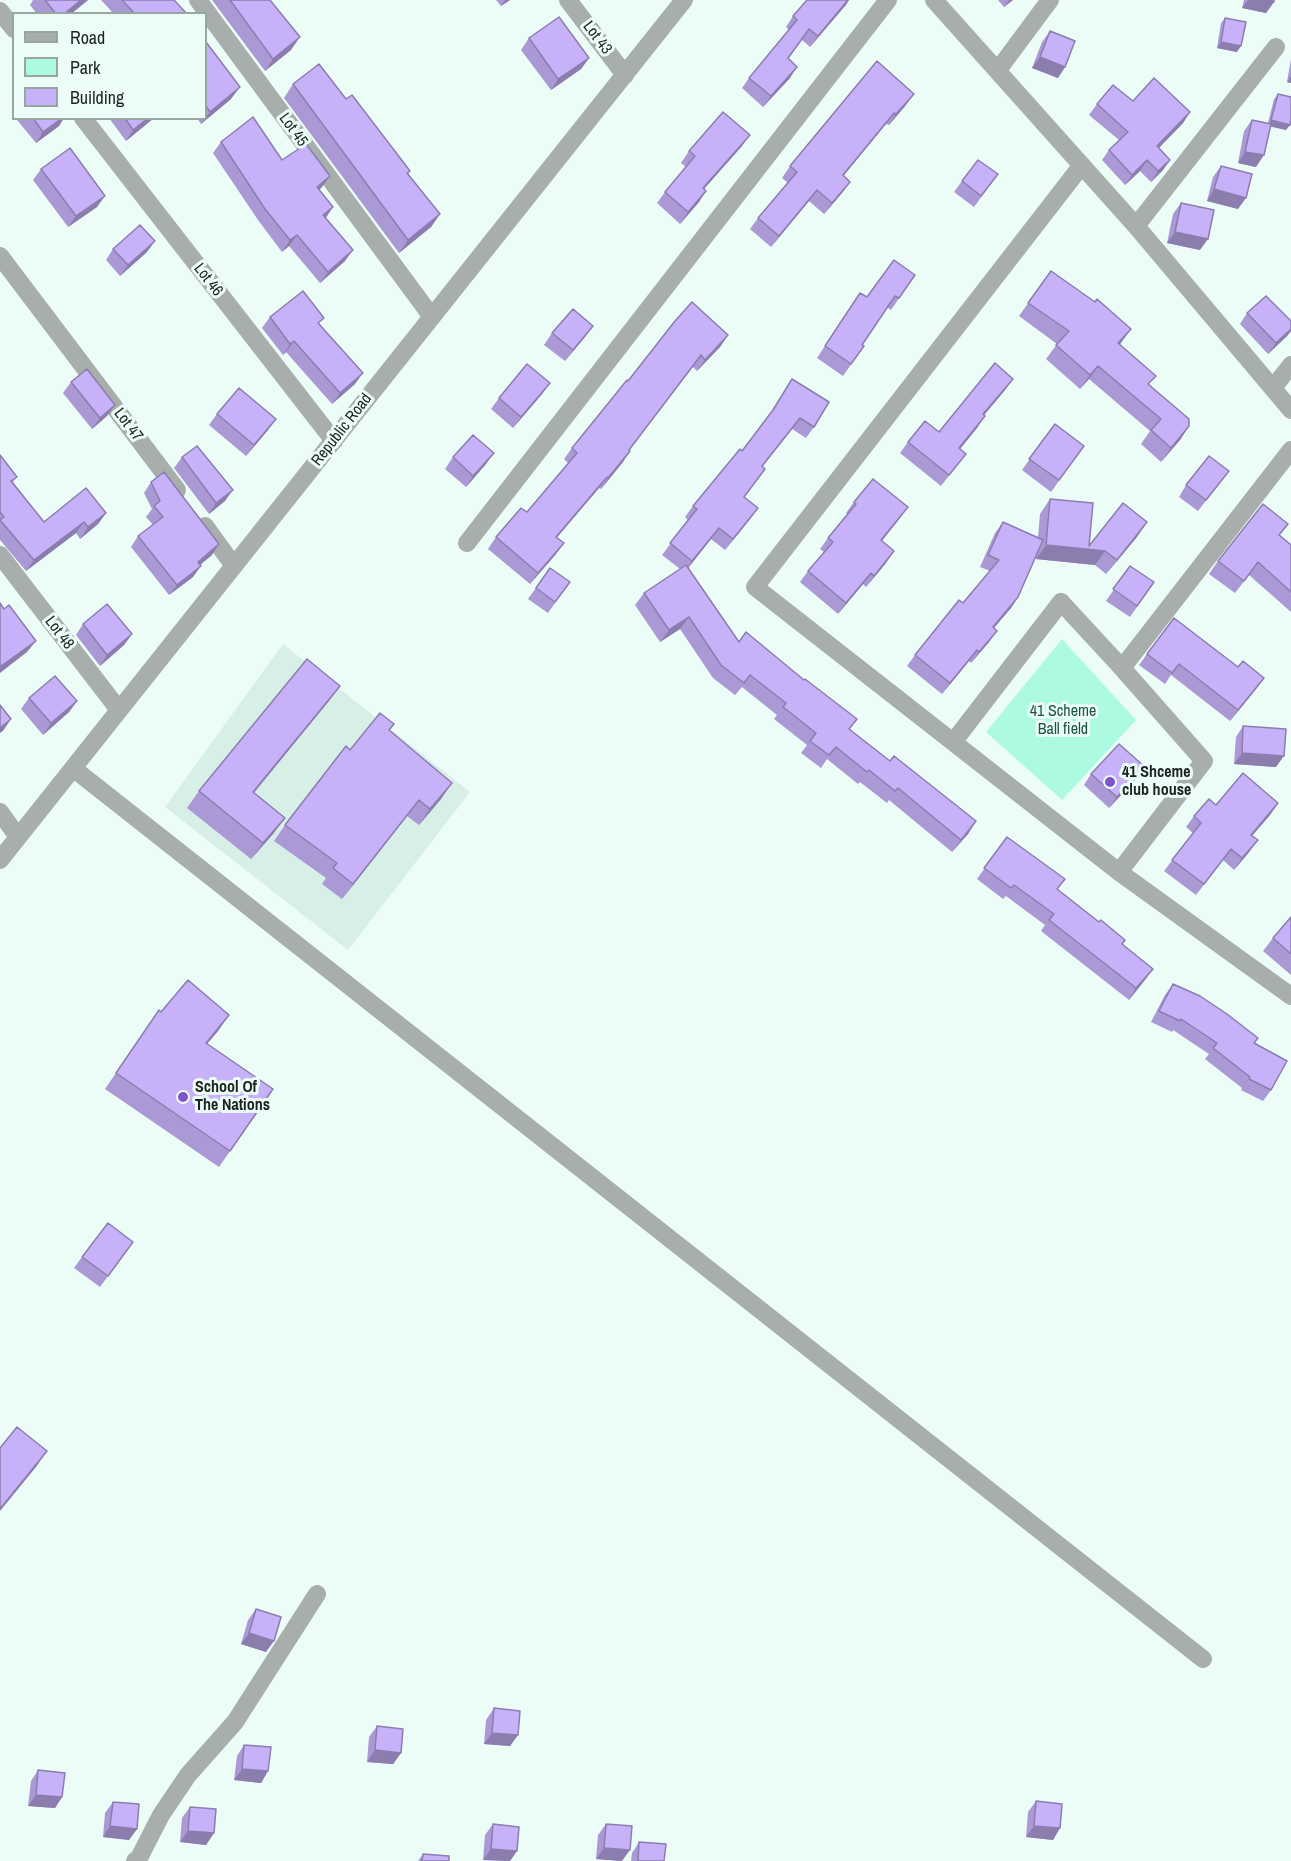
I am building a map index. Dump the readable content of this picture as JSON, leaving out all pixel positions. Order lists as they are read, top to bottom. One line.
{"streets":{"street":["Lot 43","Lot 45","Lot 46","Lot 47","Republic Road","Lot 48"]},"crossings":[["Lot 43","Republic Road"],["Lot 45","Republic Road"],["Lot 46","Republic Road"],["Lot 47","Republic Road"],["Republic Road","Lot 48"]],"parks":["41 Scheme Ball field"],"places":["41 Shceme club house","School Of The Nations"],"legend":["Road","Park","Building"]}
